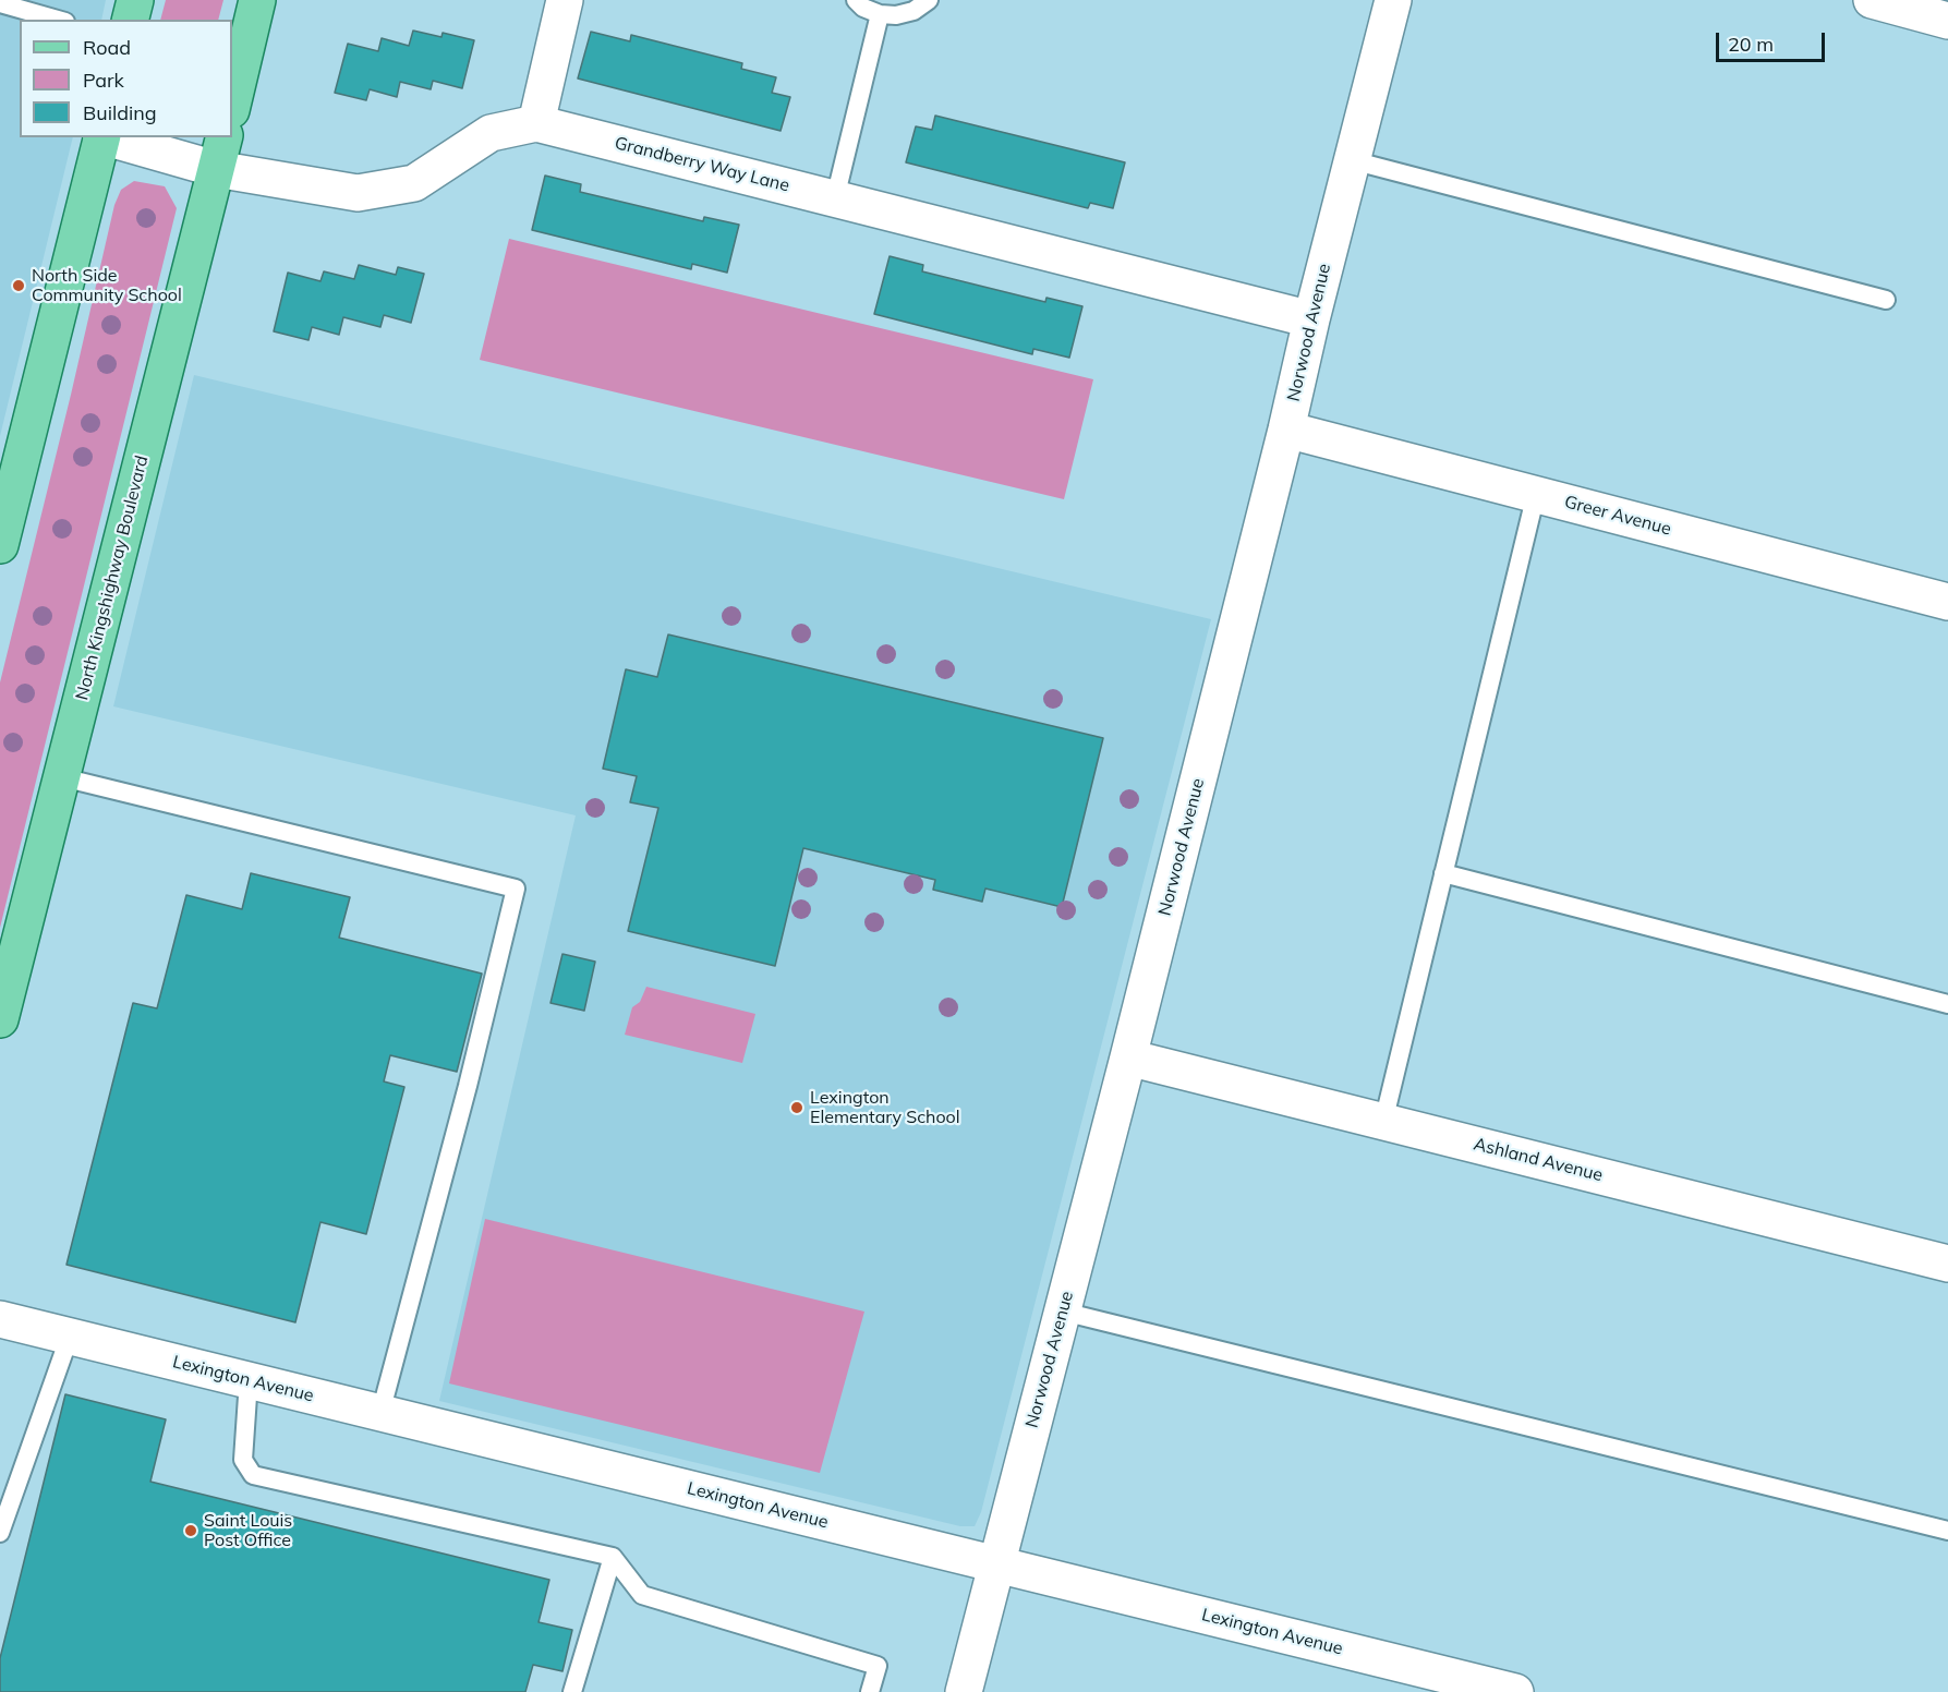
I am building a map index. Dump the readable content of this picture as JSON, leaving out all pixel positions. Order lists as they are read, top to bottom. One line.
{"streets":{"main road":["North Kingshighway Boulevard"],"street":["Grandberry Way Lane","Norwood Avenue","Greer Avenue","Ashland Avenue","Lexington Avenue"]},"crossings":[["Grandberry Way Lane","Norwood Avenue"],["Grandberry Way Lane","North Kingshighway Boulevard"],["Norwood Avenue","Greer Avenue"],["Norwood Avenue","Ashland Avenue"],["Norwood Avenue","Lexington Avenue"]],"places":["North Side Community School","Lexington Elementary School","Saint Louis Post Office"],"legend":["Road","Park","Building"],"scale_bar":"20 m"}
